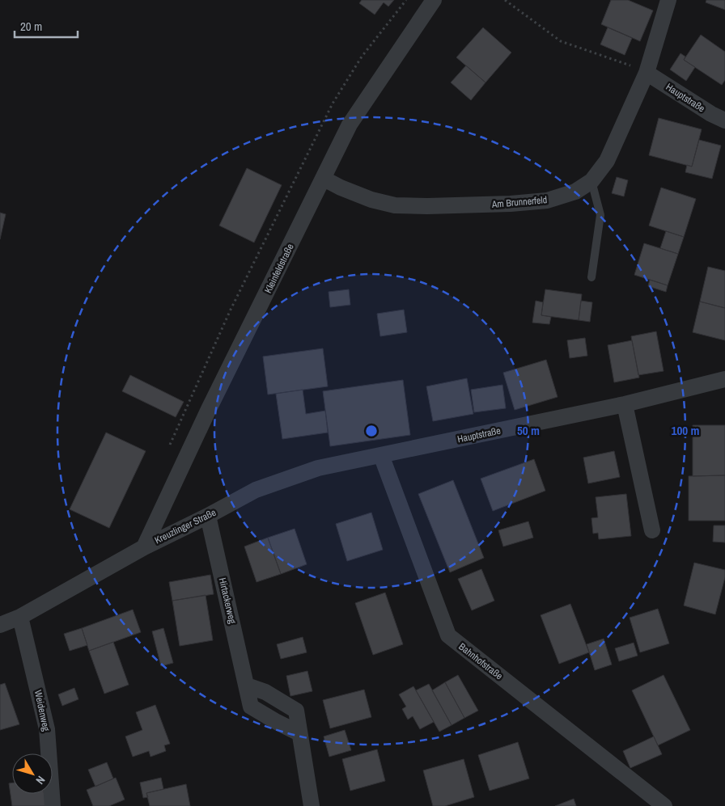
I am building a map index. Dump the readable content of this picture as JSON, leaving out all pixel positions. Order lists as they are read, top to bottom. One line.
{"streets":{"street":["Hauptstraße","Am Brunnerfeld","Kleinfeldstraße","Kreuzlinger Straße","Hirtackerweg","Bahnhofstraße","Weidenweg"]},"crossings":[["Hauptstraße","Am Brunnerfeld"],["Hauptstraße","Kreuzlinger Straße"],["Hauptstraße","Bahnhofstraße"],["Am Brunnerfeld","Kleinfeldstraße"],["Kleinfeldstraße","Kreuzlinger Straße"],["Kreuzlinger Straße","Hirtackerweg"],["Kreuzlinger Straße","Bahnhofstraße"],["Kreuzlinger Straße","Weidenweg"]],"scale_bar":"20 m","north":"bottom right","rings":["50 m","100 m"]}
